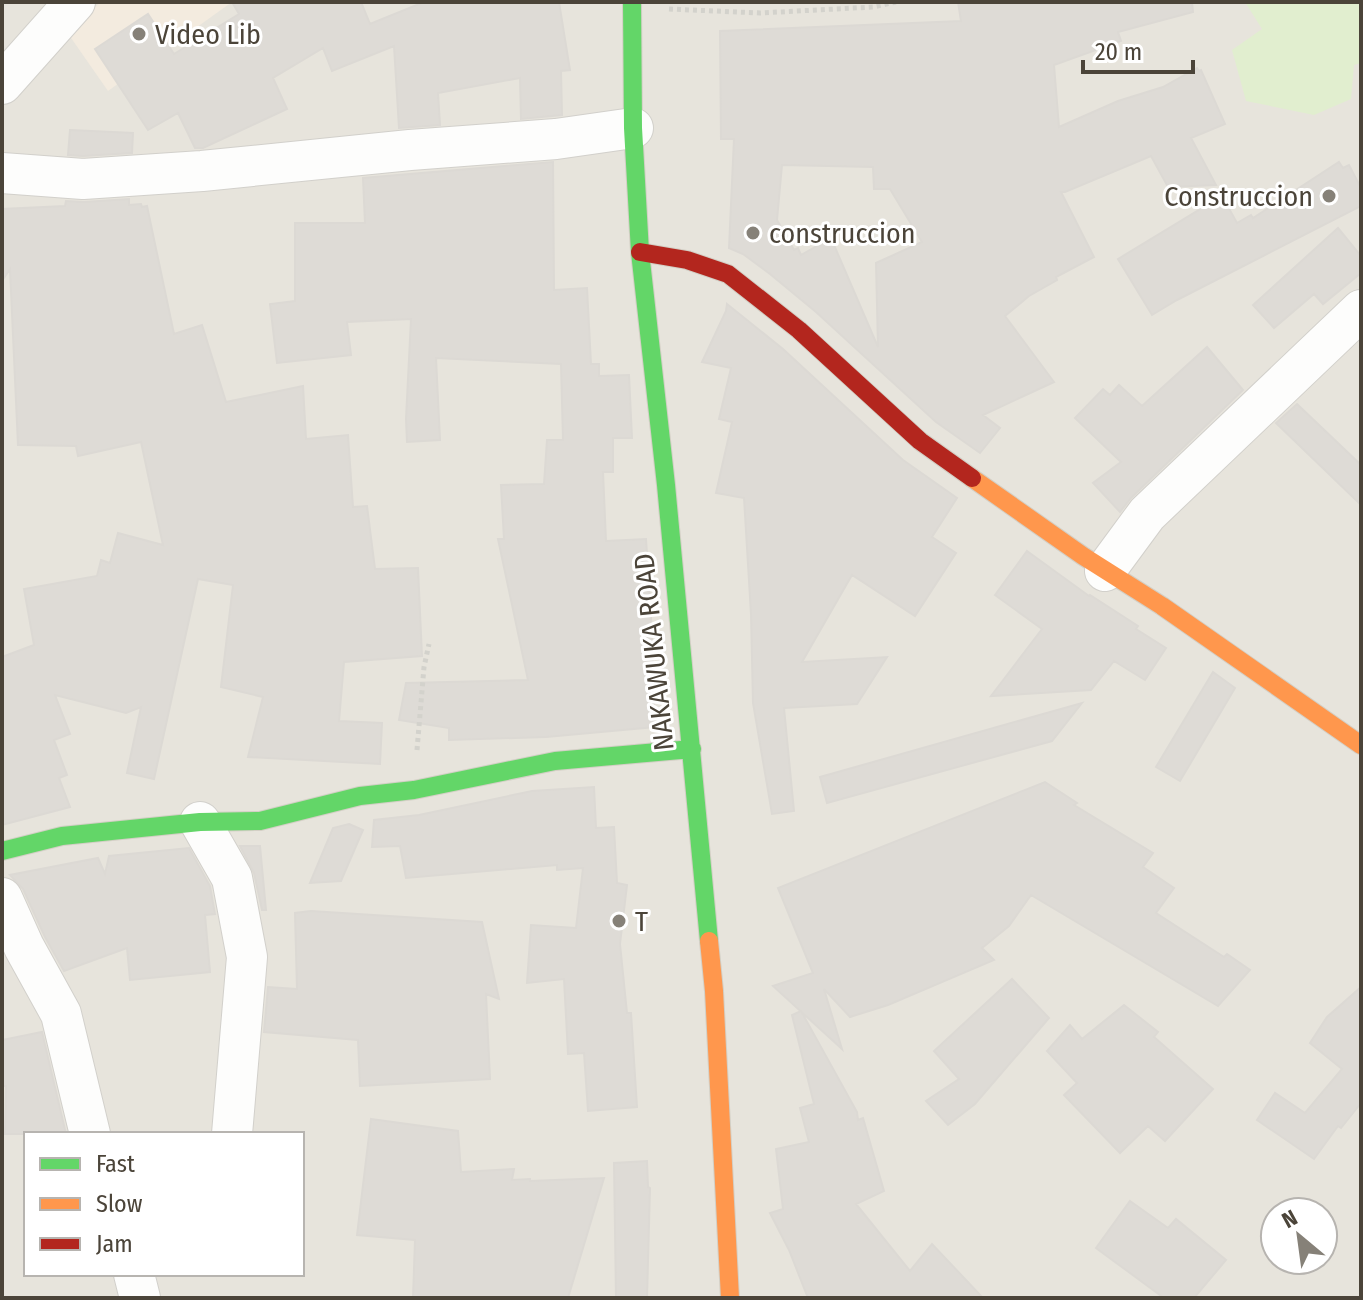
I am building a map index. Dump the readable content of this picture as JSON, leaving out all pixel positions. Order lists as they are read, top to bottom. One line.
{"streets":{"street":["NAKAWUKA ROAD"]},"places":["Video Lib","Construccion","construccion","T"],"legend":["Fast","Slow","Jam"],"scale_bar":"20 m","north":"top left"}
